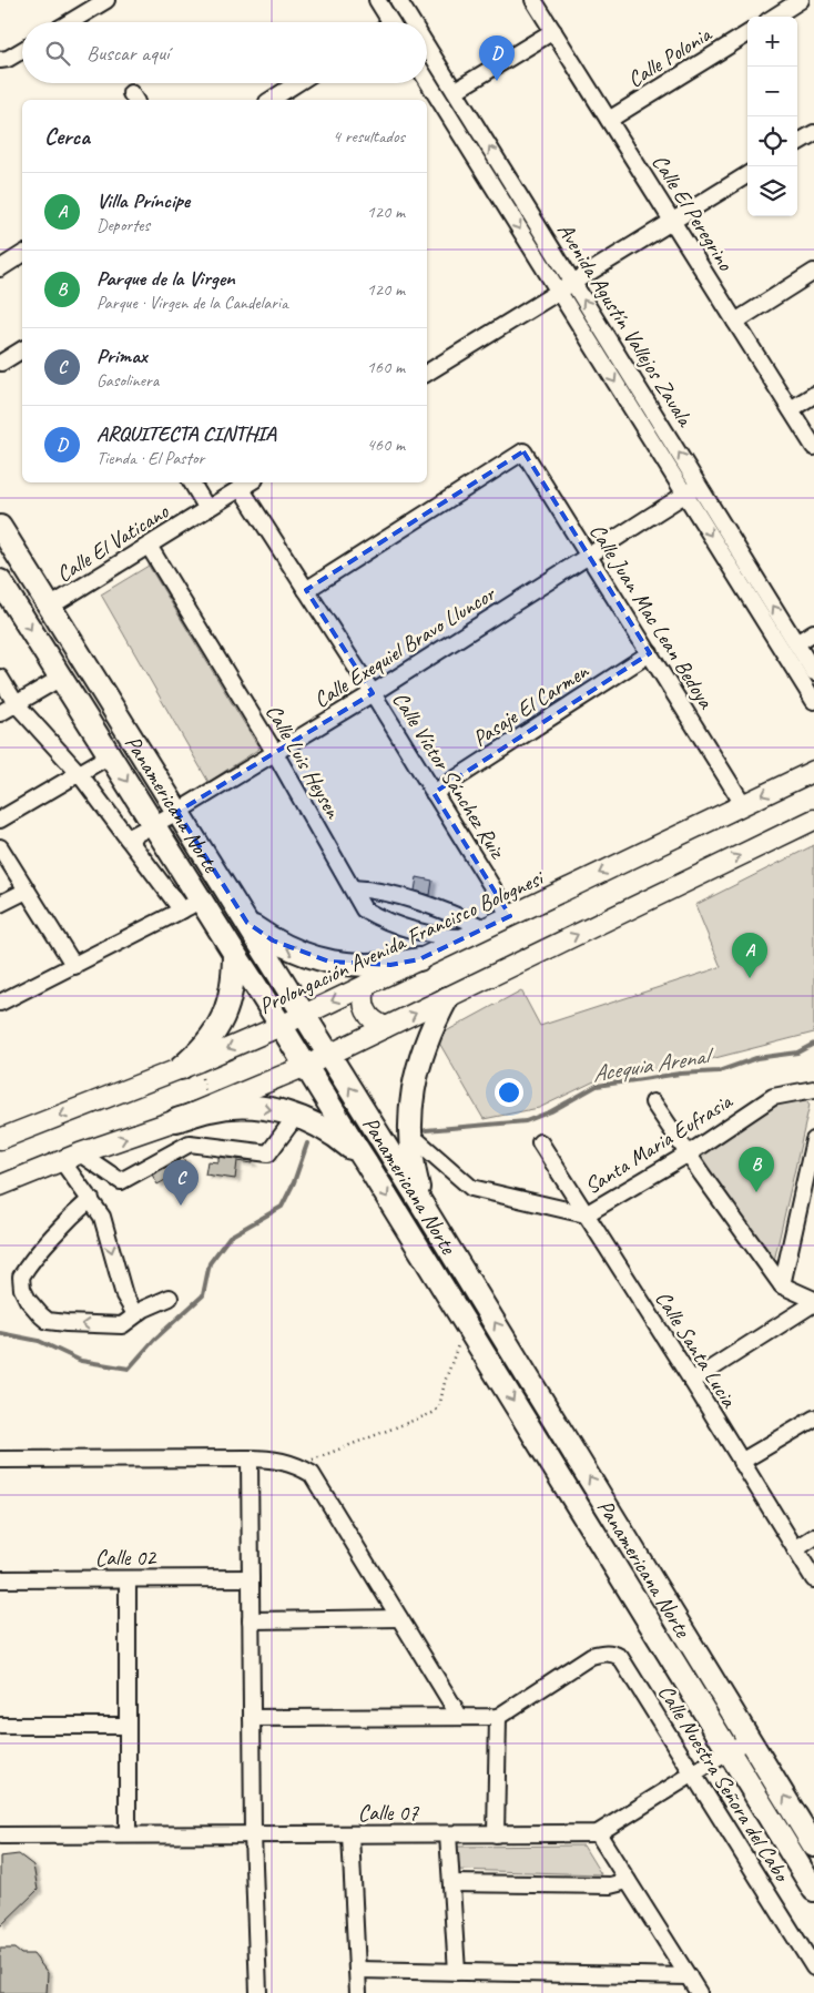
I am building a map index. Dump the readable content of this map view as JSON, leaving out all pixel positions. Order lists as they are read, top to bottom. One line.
{"streets":{"highway":["Panamericana Norte"],"main road":["Prolongación Avenida Francisco Bolognesi"],"street":["Calle Polonia","Calle El Peregrino","Avenida Agustín Vallejos Zavala","Calle El Vaticano","Calle Juan Mac Lean Bedoya","Calle Exequiel Bravo Lluncor","Pasaje El Carmen","Calle Luis Heysen","Calle Víctor Sánchez Ruiz","Santa Maria Eufrasia","Calle Santa Lucia","Calle 02","Calle Nuestra Señora del Cabo","Calle 07"]},"crossings":[["Calle Polonia","Calle El Peregrino"],["Avenida Agustín Vallejos Zavala","Calle Exequiel Bravo Lluncor"],["Calle El Vaticano","Calle Luis Heysen"],["Calle El Vaticano","Calle Víctor Sánchez Ruiz"],["Calle El Vaticano","Panamericana Norte"],["Calle Juan Mac Lean Bedoya","Calle Exequiel Bravo Lluncor"],["Calle Juan Mac Lean Bedoya","Pasaje El Carmen"],["Calle Juan Mac Lean Bedoya","Calle Víctor Sánchez Ruiz"],["Calle Juan Mac Lean Bedoya","Prolongación Avenida Francisco Bolognesi"],["Calle Exequiel Bravo Lluncor","Calle Luis Heysen"],["Calle Exequiel Bravo Lluncor","Calle Víctor Sánchez Ruiz"],["Calle Exequiel Bravo Lluncor","Panamericana Norte"],["Pasaje El Carmen","Calle Víctor Sánchez Ruiz"],["Calle Luis Heysen","Prolongación Avenida Francisco Bolognesi"],["Calle Víctor Sánchez Ruiz","Prolongación Avenida Francisco Bolognesi"],["Panamericana Norte","Prolongación Avenida Francisco Bolognesi"],["Santa Maria Eufrasia","Calle Santa Lucia"]],"water":["Acequia Arenal"],"page":{"map_buttons":["+","−"],"search":"Buscar aquí","pins":["D","A","B","C"],"heading":["Cerca","4 resultados"],"list":[{"mark":"A","name":"Villa Príncipe","note":"Deportes","value":"120 m"},{"mark":"B","name":"Parque de la Virgen","note":"Parque · Virgen de la Candelaria","value":"120 m"},{"mark":"C","name":"Primax","note":"Gasolinera","value":"160 m"},{"mark":"D","name":"ARQUITECTA CINTHIA","note":"Tienda · El Pastor","value":"460 m"}]}}
